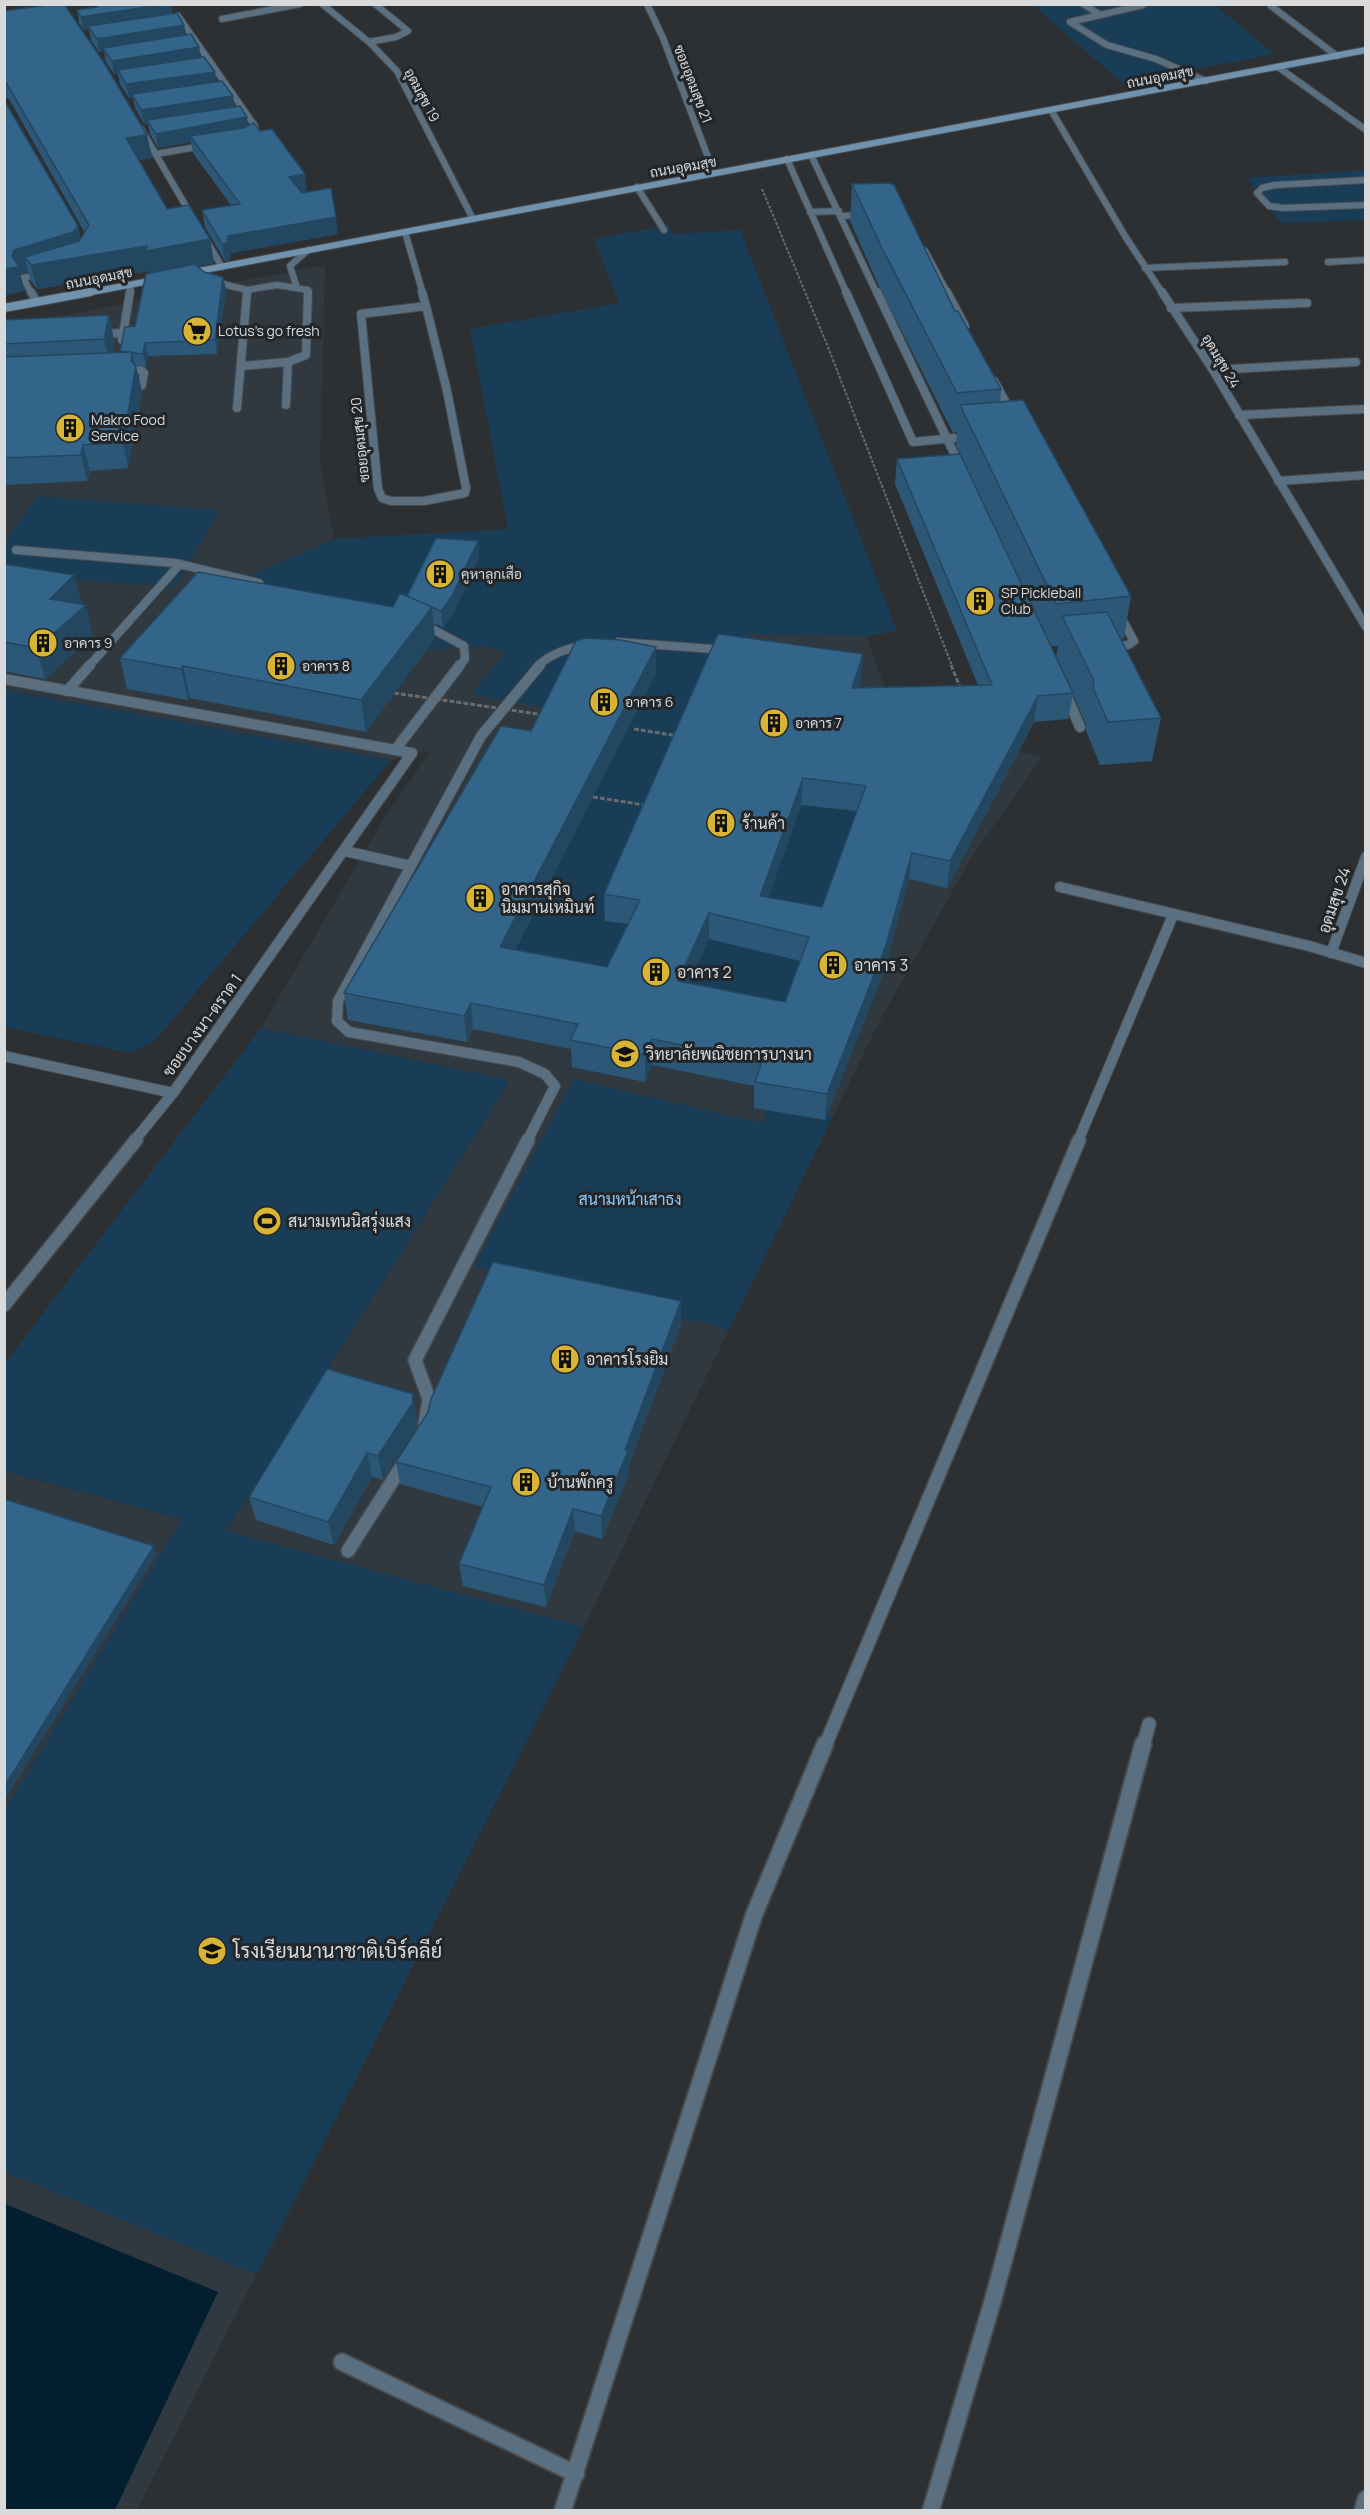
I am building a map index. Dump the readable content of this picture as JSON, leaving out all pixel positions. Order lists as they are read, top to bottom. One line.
{"streets":{"main road":["ถนนอุดมสุข"],"street":["ซอยอุดมสุข 21","อุดมสุข 19","อุดมสุข 24","ซอยอุดมสุข 20","ซอยบางนา-ตราด 1"]},"crossings":[["ถนนอุดมสุข","ซอยอุดมสุข 21"],["ถนนอุดมสุข","อุดมสุข 19"],["ถนนอุดมสุข","อุดมสุข 24"],["ถนนอุดมสุข","ซอยอุดมสุข 20"]],"parks":["สนามหน้าเสาธง"],"places":{"supermarket":["Lotus's go fresh"],"building":["Makro Food Service","คูหาลูกเสือ","SP Pickleball Club","อาคาร 9","อาคาร 8","อาคาร 6","อาคาร 7","ร้านค้า","อาคารสุกิจ นิมมานเหมินท์","อาคาร 3","อาคาร 2","อาคารโรงยิม","บ้านพักครู"],"school or university":["วิทยาลัยพณิชยการบางนา","โรงเรียนนานาชาติเบิร์คลีย์"],"sports":["สนามเทนนิสรุ่งแสง"]}}
